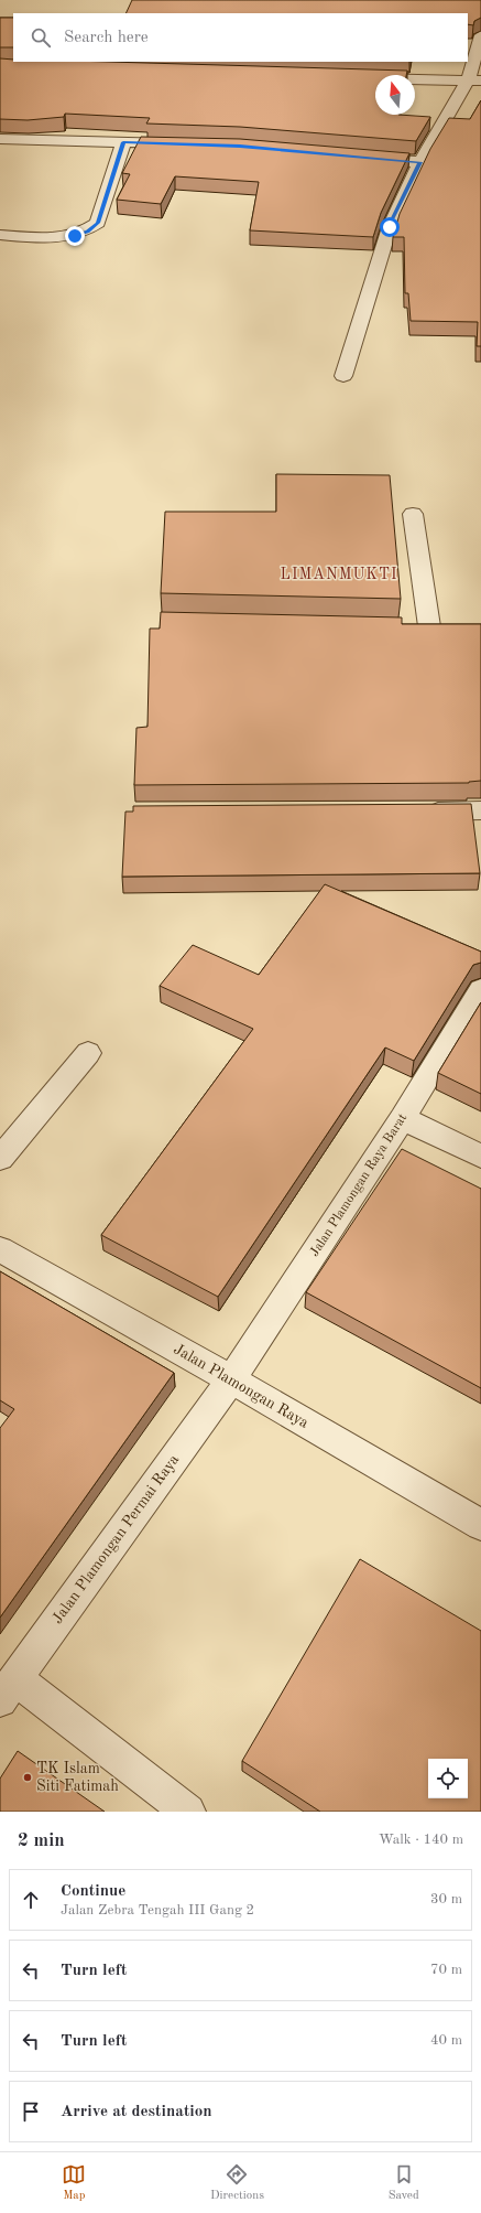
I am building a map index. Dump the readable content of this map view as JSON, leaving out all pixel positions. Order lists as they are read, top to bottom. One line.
{"streets":{"street":["Jalan Plamongan Raya Barat","Jalan Plamongan Raya","Jalan Plamongan Permai Raya"]},"crossings":[["Jalan Plamongan Raya Barat","Jalan Plamongan Raya"],["Jalan Plamongan Raya Barat","Jalan Plamongan Permai Raya"],["Jalan Plamongan Raya","Jalan Plamongan Permai Raya"]],"districts":["LIMANMUKTI"],"places":["TK Islam Siti Fatimah"],"north":"top","page":{"search":"Search here","heading":["2 min","Walk · 140 m"],"list":[["Continue","Jalan Zebra Tengah III Gang 2","30 m"],["Turn left","70 m"],["Turn left","40 m"],"Arrive at destination"],"nav":["Map","Directions","Saved"]}}
